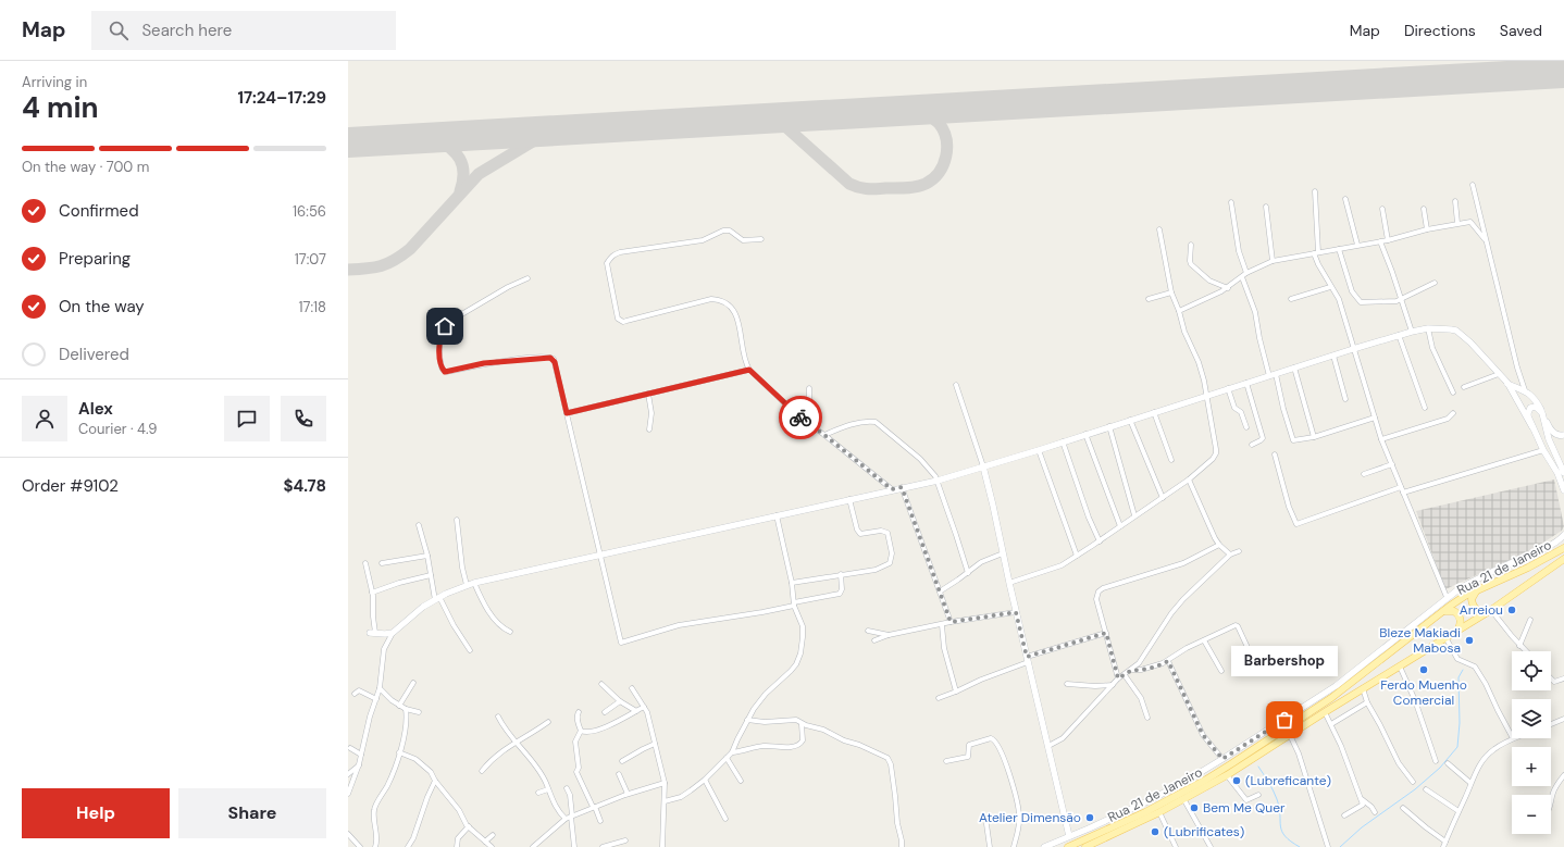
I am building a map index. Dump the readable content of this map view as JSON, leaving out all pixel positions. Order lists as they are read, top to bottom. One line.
{"streets":{"street":["Rua 21 de Janeiro"]},"places":["Arreiou","Bleze Makiadi Mabosa","Ferdo Muenho Comercial","Barbershop","(Lubreficante)","Bem Me Quer","Atelier Dimensão","(Lubrificates)"],"page":{"header":"Map","search":"Search here","nav":["Map","Directions","Saved"],"heading":["4 min","Arriving in","17:24–17:29"],"panel":["Alex","Courier · 4.9","Order #9102","$4.78"],"bar":"On the way · 700 m","list":[["Confirmed","16:56"],["Preparing","17:07"],["On the way","17:18"],"Delivered"],"bubble":"Barbershop","map_buttons":["+","−"],"buttons":["Help","Share"]}}
